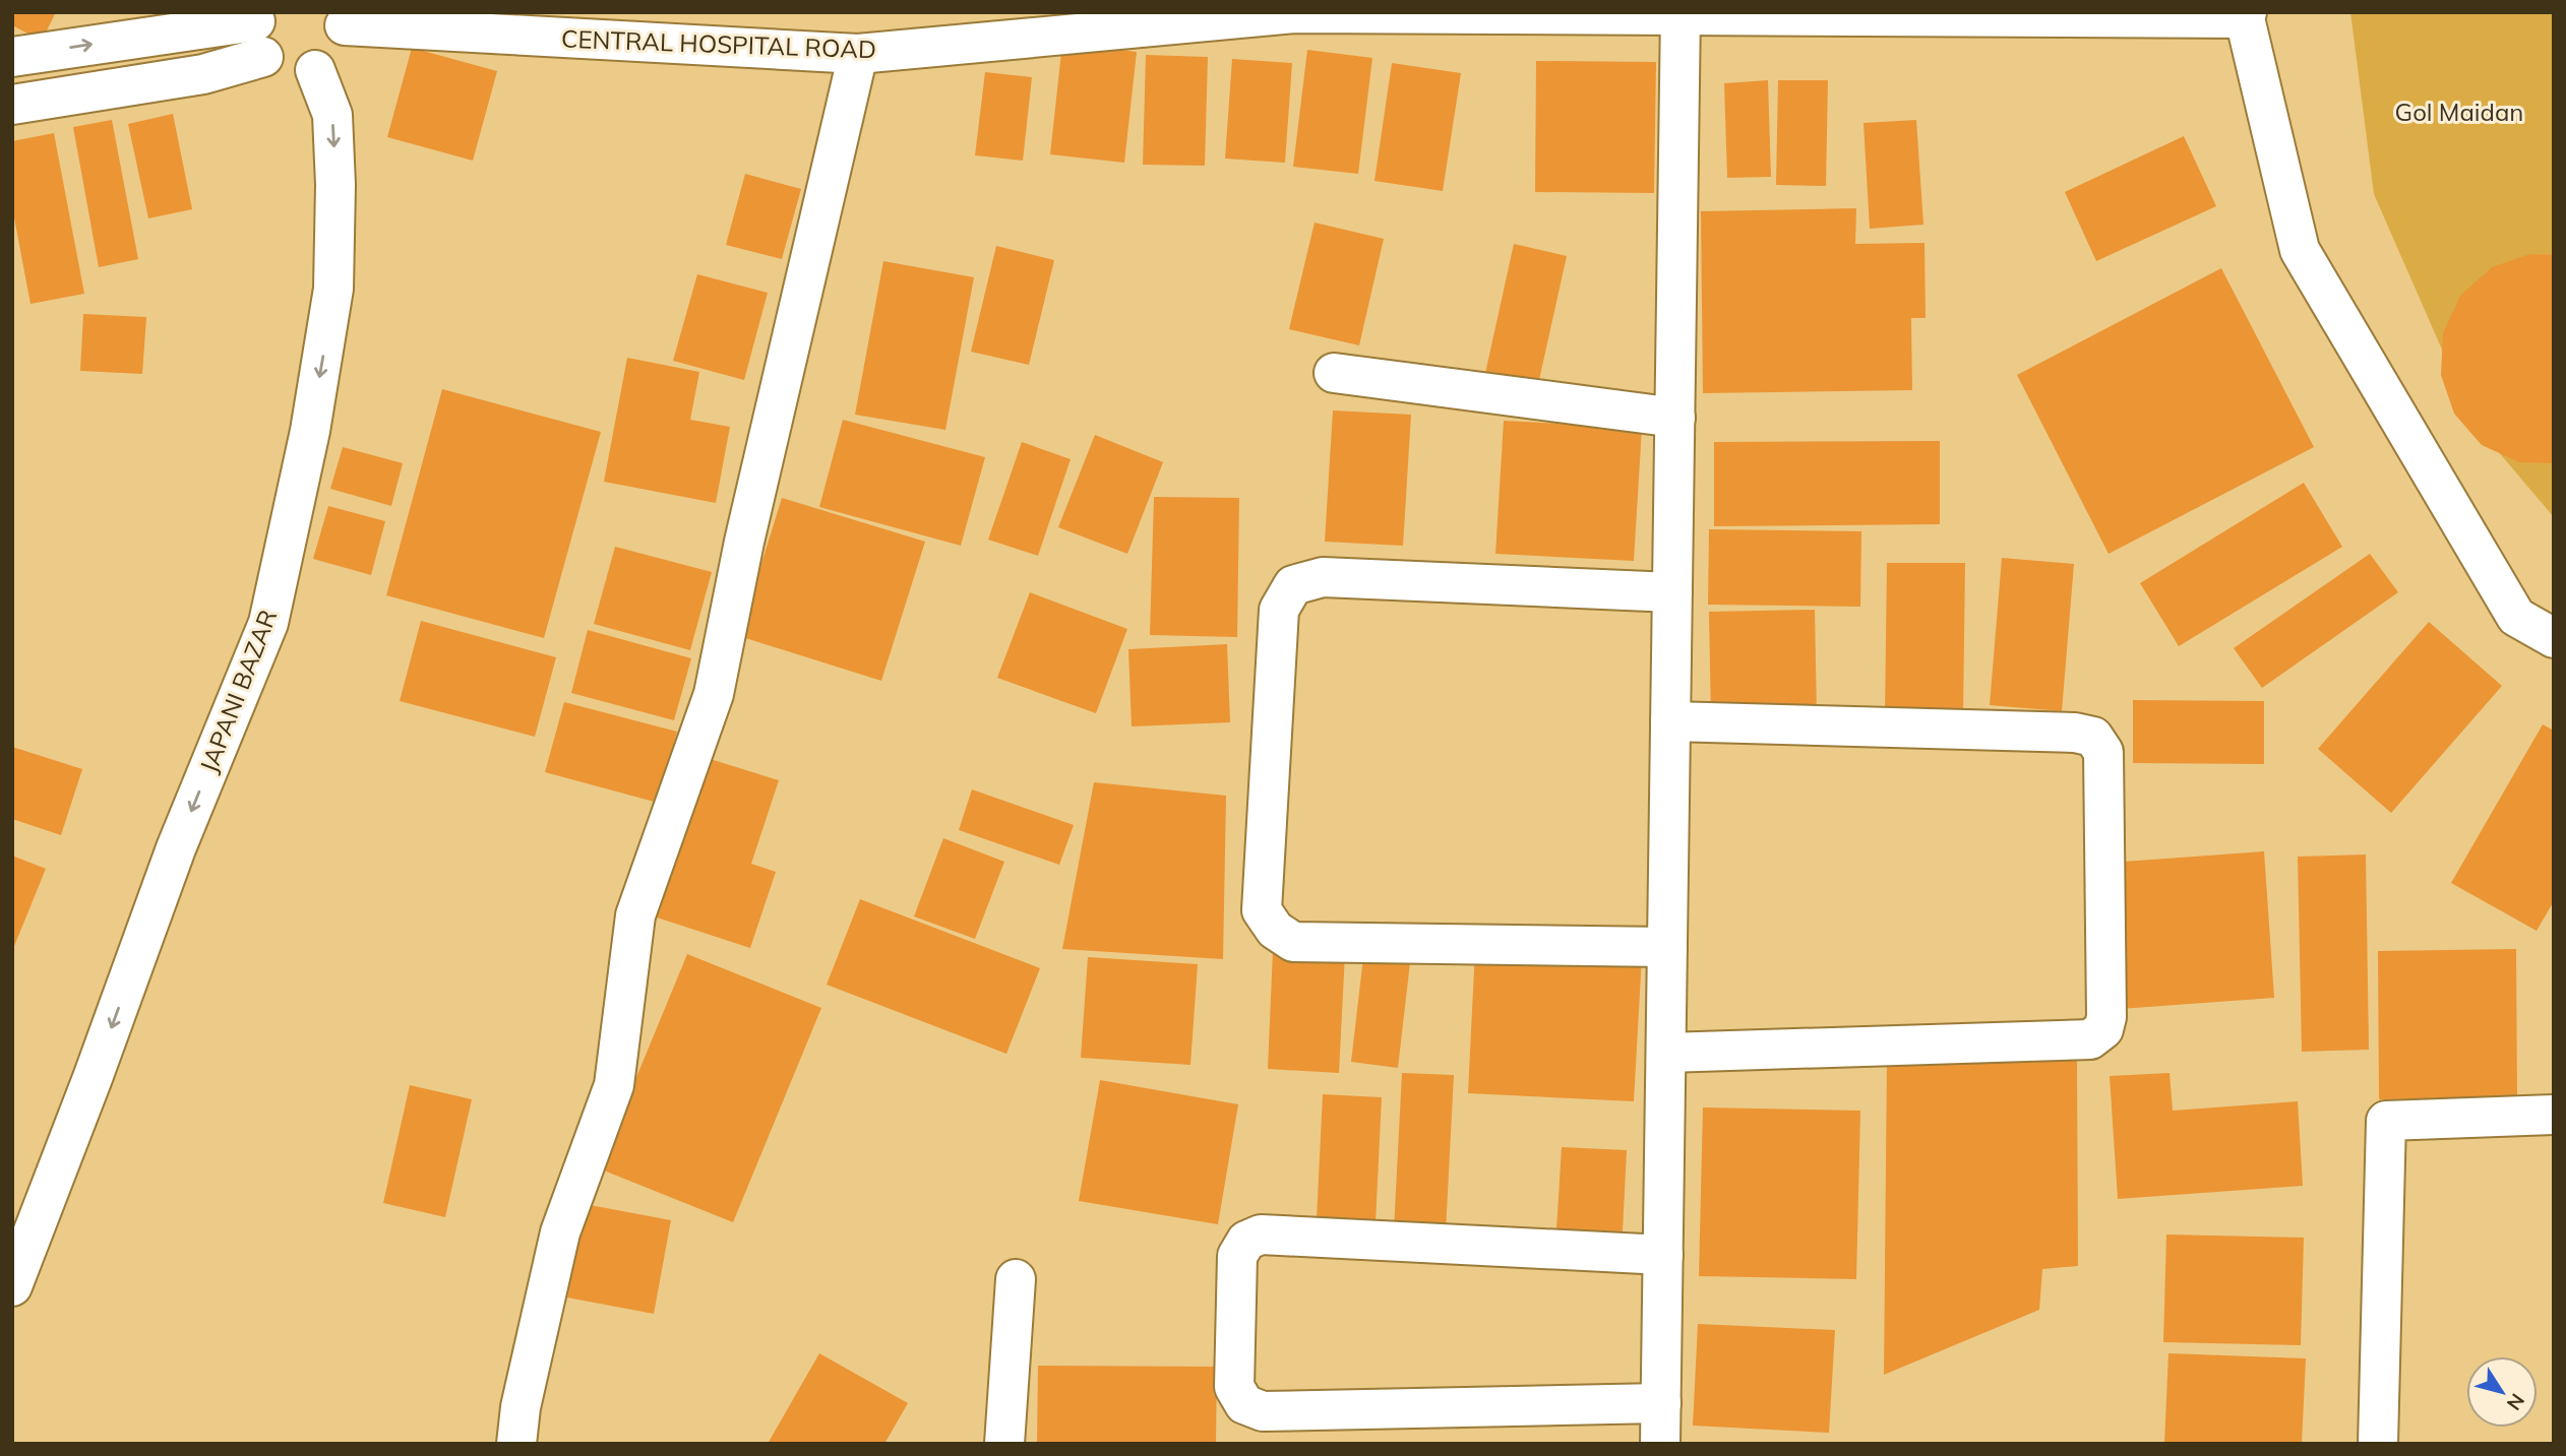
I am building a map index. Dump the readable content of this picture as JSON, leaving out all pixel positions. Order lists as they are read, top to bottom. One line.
{"streets":{"street":["CENTRAL HOSPITAL ROAD","JAPANI BAZAR"]},"crossings":[["CENTRAL HOSPITAL ROAD","JAPANI BAZAR"]],"one_way":["JAPANI BAZAR"],"parks":["Gol Maidan"],"north":"bottom right"}
